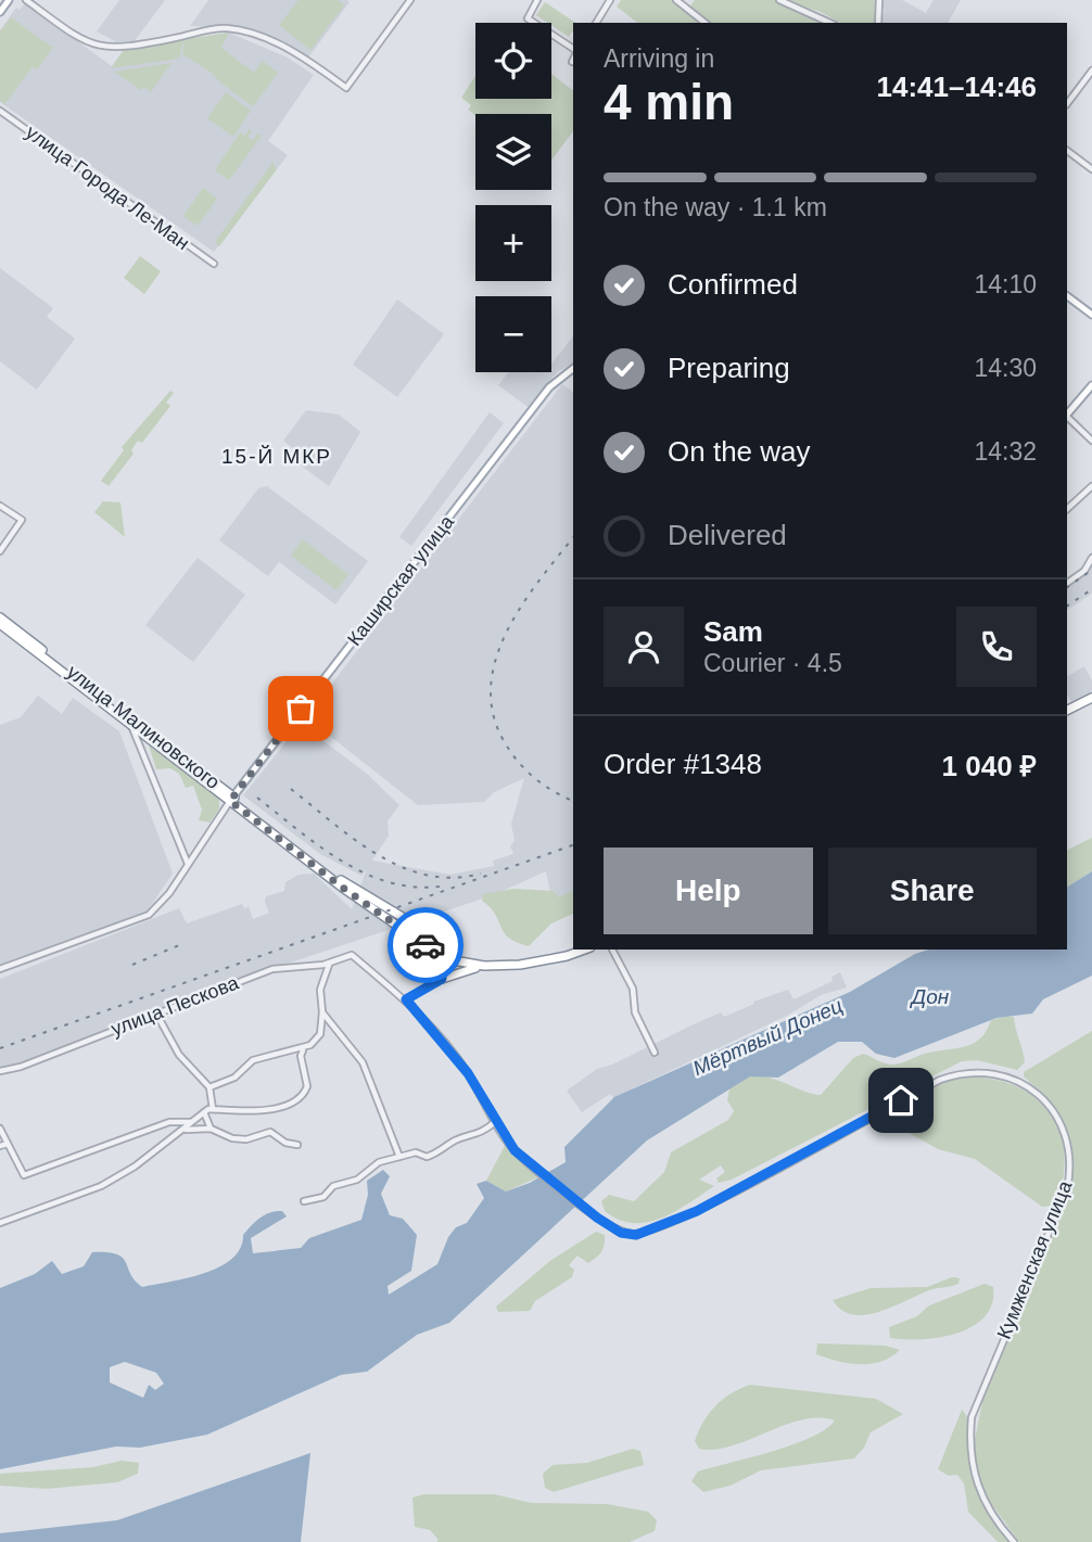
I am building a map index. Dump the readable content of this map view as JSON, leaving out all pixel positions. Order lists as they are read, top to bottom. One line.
{"streets":{"highway":["улица Малиновского"],"main road":["Каширская улица"],"street":["улица Города Ле-Ман","улица Пескова","Кумженская улица"]},"crossings":[["Каширская улица","улица Малиновского"],["улица Пескова","Кумженская улица"]],"districts":["15-Й МКР"],"water":["Дон","Мёртвый Донец"],"page":{"map_buttons":["+","−"],"heading":["4 min","Arriving in","14:41–14:46"],"panel":["Sam","Courier · 4.5","Order #1348","1 040 ₽"],"bar":"On the way · 1.1 km","list":[["Confirmed","14:10"],["Preparing","14:30"],["On the way","14:32"],"Delivered"],"buttons":["Help","Share"]}}
